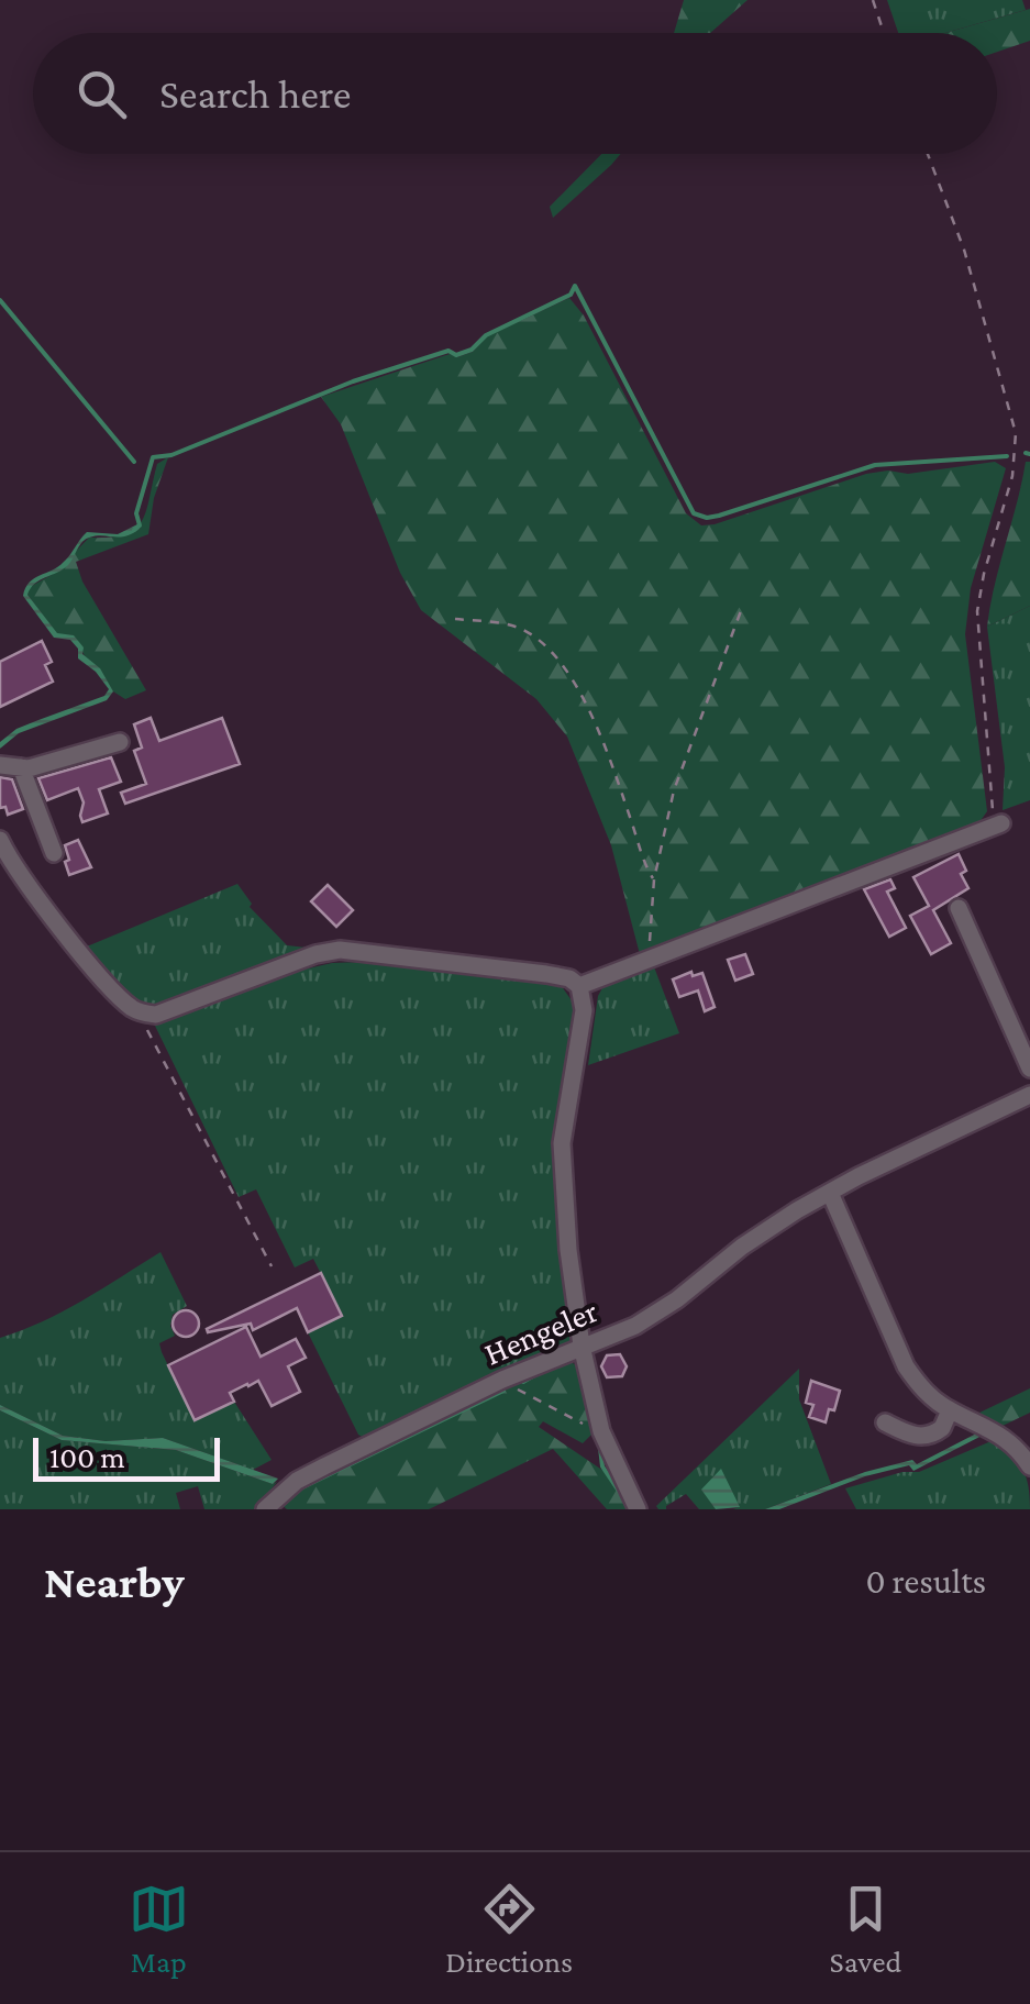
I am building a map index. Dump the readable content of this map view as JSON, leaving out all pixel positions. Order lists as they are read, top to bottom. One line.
{"streets":{"street":["Hengeler"]},"scale_bar":"100 m","page":{"search":"Search here","scale":"100 m","heading":["Nearby","0 results"],"nav":["Map","Directions","Saved"]}}
